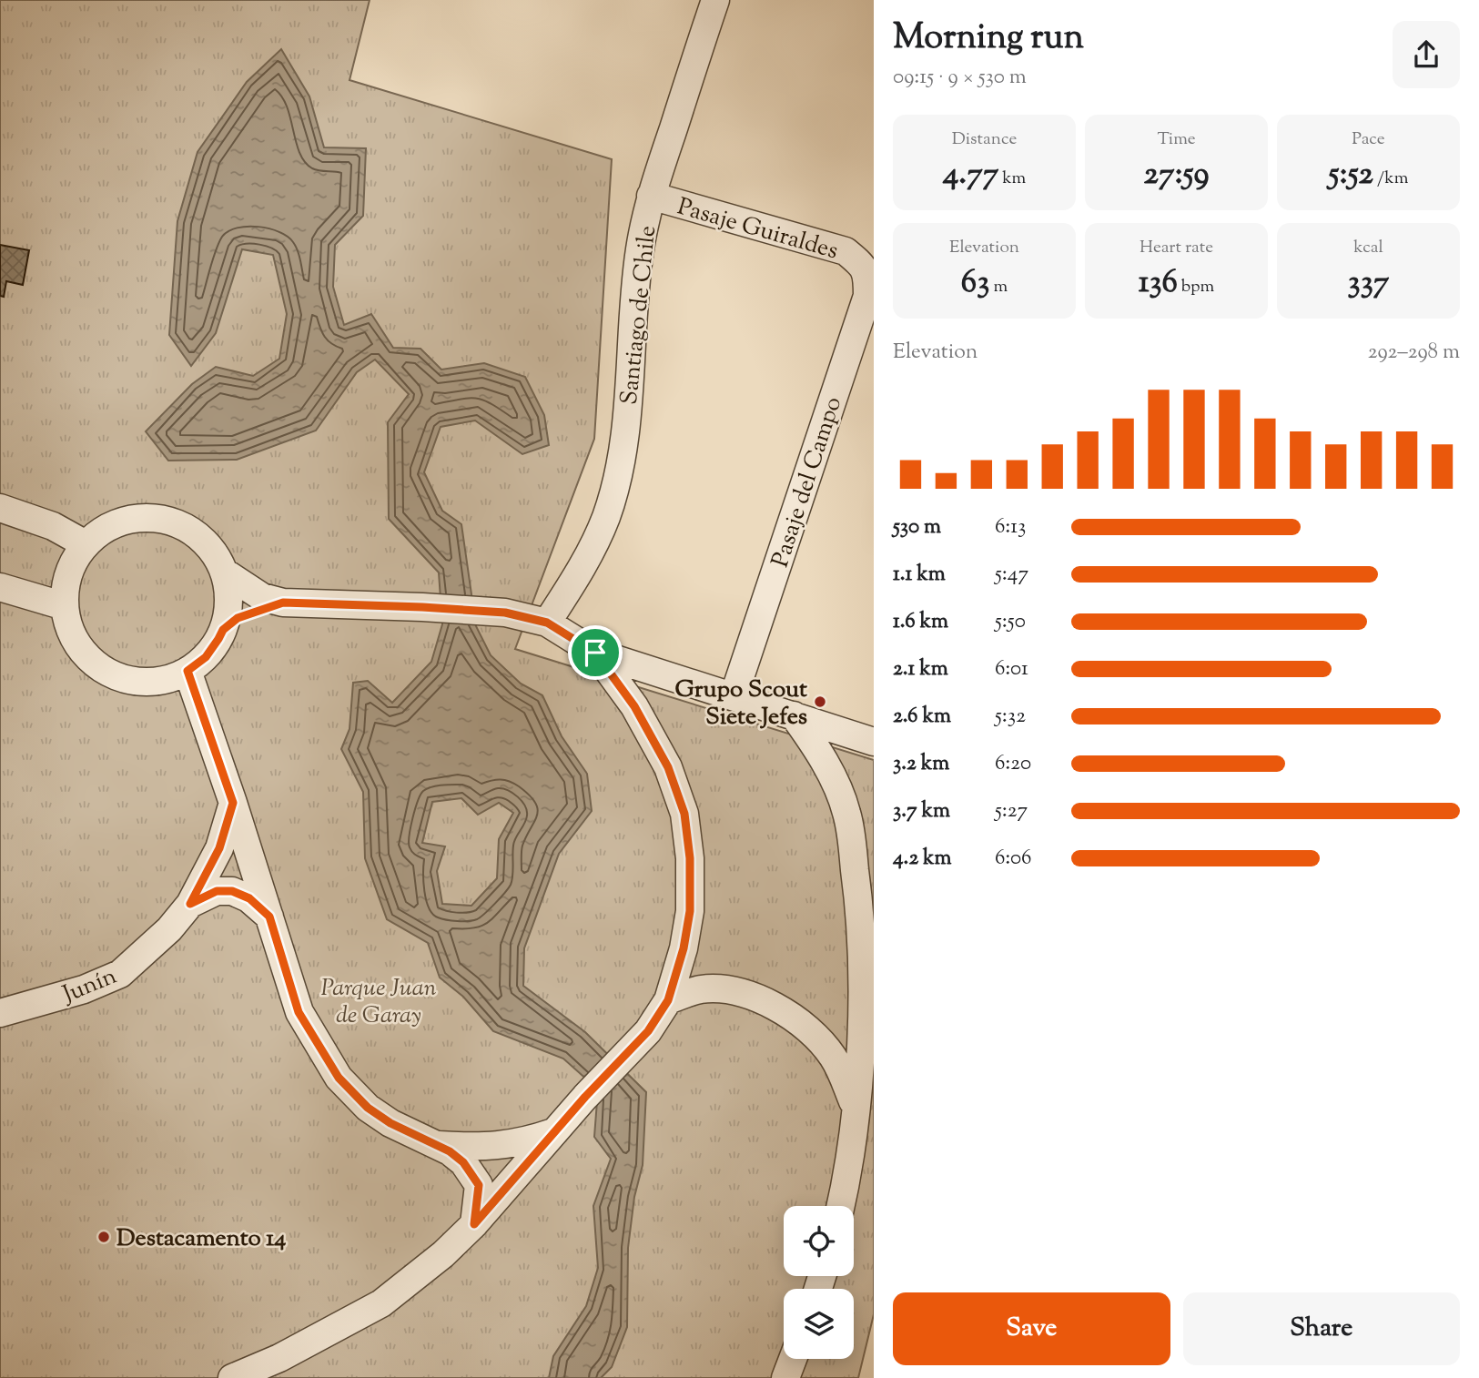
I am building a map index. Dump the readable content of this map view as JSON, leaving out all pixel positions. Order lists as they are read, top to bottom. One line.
{"streets":{"street":["Pasaje Guiraldes","Santiago de Chile","Pasaje del Campo","Junín"]},"crossings":[["Pasaje Guiraldes","Santiago de Chile"],["Pasaje Guiraldes","Pasaje del Campo"]],"parks":["Parque Juan de Garay"],"places":["Grupo Scout Siete Jefes","Destacamento 14"],"page":{"heading":["Morning run","09:15 · 9 × 530 m"],"stats":[["Distance","4.77 km"],["Time","27:59"],["Pace","5:52 /km"],["Elevation","63 m"],["Heart rate","136 bpm"],["kcal","337"]],"chart":["Elevation","292–298 m"],"list":[{"name":"530 m","note":"6:13"},{"name":"1.1 km","note":"5:47"},{"name":"1.6 km","note":"5:50"},{"name":"2.1 km","note":"6:01"},{"name":"2.6 km","note":"5:32"},{"name":"3.2 km","note":"6:20"},{"name":"3.7 km","note":"5:27"},{"name":"4.2 km","note":"6:06"}],"buttons":["Save","Share"]}}
